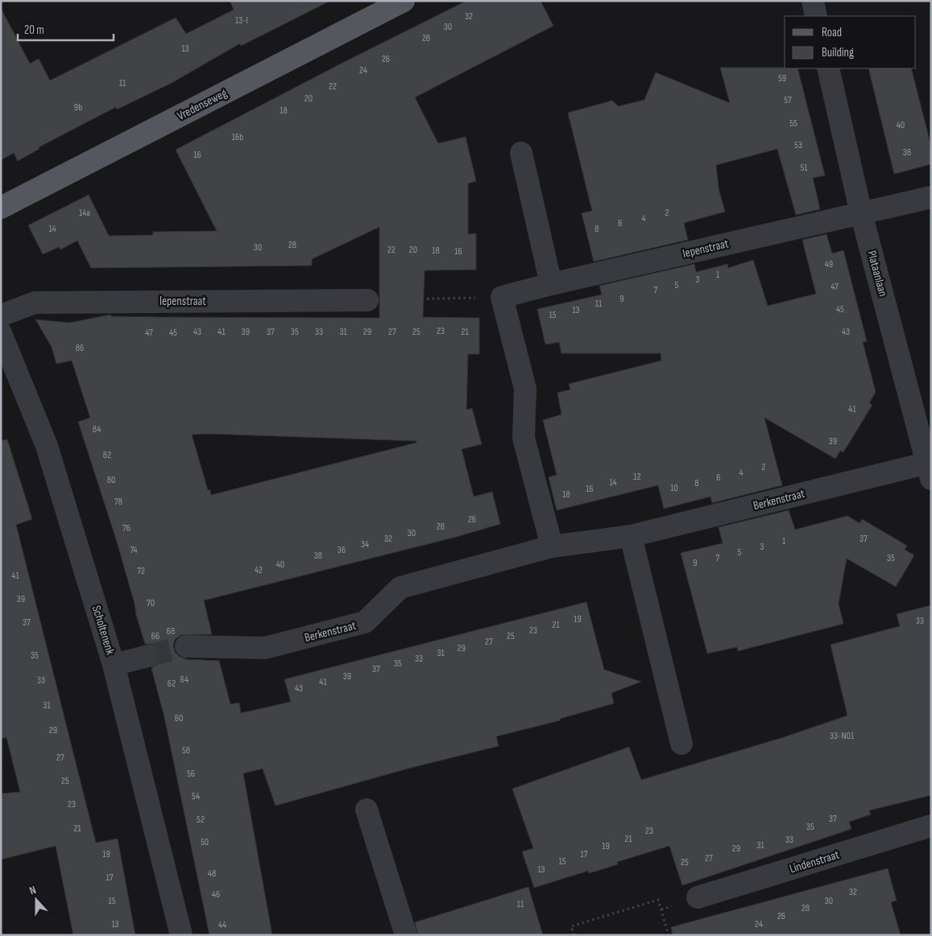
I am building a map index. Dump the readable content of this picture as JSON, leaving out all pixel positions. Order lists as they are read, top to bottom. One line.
{"streets":{"main road":["Vredenseweg"],"street":["Iepenstraat","Plataanlaan","Berkenstraat","Scholtenenk","Lindenstraat"]},"crossings":[["Iepenstraat","Plataanlaan"],["Plataanlaan","Berkenstraat"]],"house_numbers":["32","13-I","30","28","13","26","24","59","11","22","20","57","9b","18","55","40","16b","53","38","16","51","14a","2","4","6","14","8","28","30","22","20","18","16","49","1","3","5","47","7","9","11","45","13","15","23","43","41","39","37","35","33","31","29","27","25","21","43","47","45","86","41","84","39","82","2","4","12","6","80","14","8","10","16","18","78","26","28","76","30","32","37","1","34","3","74","36","5","38","7","35","9","40","42","72","41","39","70","19","33","37","21","23","68","66","25","27","29","31","35","33","35","37","39","64","33","41","62","43","31","60","29","33-N01","58","27","56","25","54","23","37","52","35","21","23","21","33","50","31","19","29","19","17","27","15","25","13","48","17","32","46","15","30","11","28","26","13","24","44"],"legend":["Road","Building"],"scale_bar":"20 m","north":"top"}
